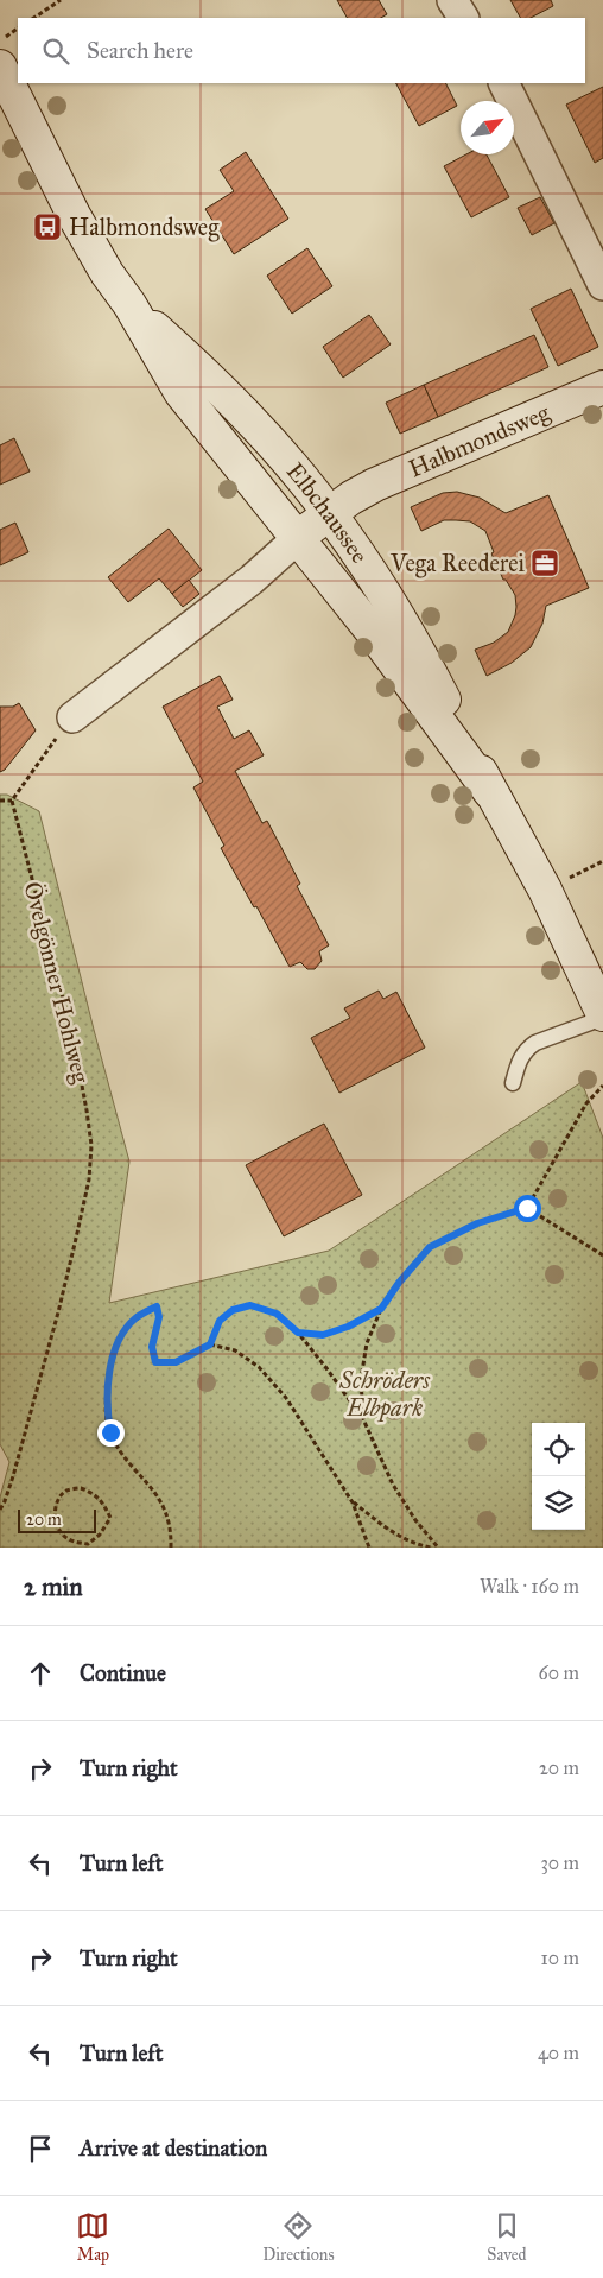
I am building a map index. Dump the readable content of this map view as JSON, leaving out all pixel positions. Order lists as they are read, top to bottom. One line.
{"streets":{"main road":["Halbmondsweg","Elbchaussee"],"path":["Övelgönner Hohlweg"]},"crossings":[["Halbmondsweg","Elbchaussee"]],"parks":["Schröders Elbpark"],"places":{"bus stop":["Halbmondsweg"],"office":["Vega Reederei"]},"scale_bar":"20 m","north":"top right","page":{"search":"Search here","scale":"20 m","heading":["2 min","Walk · 160 m"],"list":[["Continue","60 m"],["Turn right","20 m"],["Turn left","30 m"],["Turn right","10 m"],["Turn left","40 m"],"Arrive at destination"],"nav":["Map","Directions","Saved"]}}
